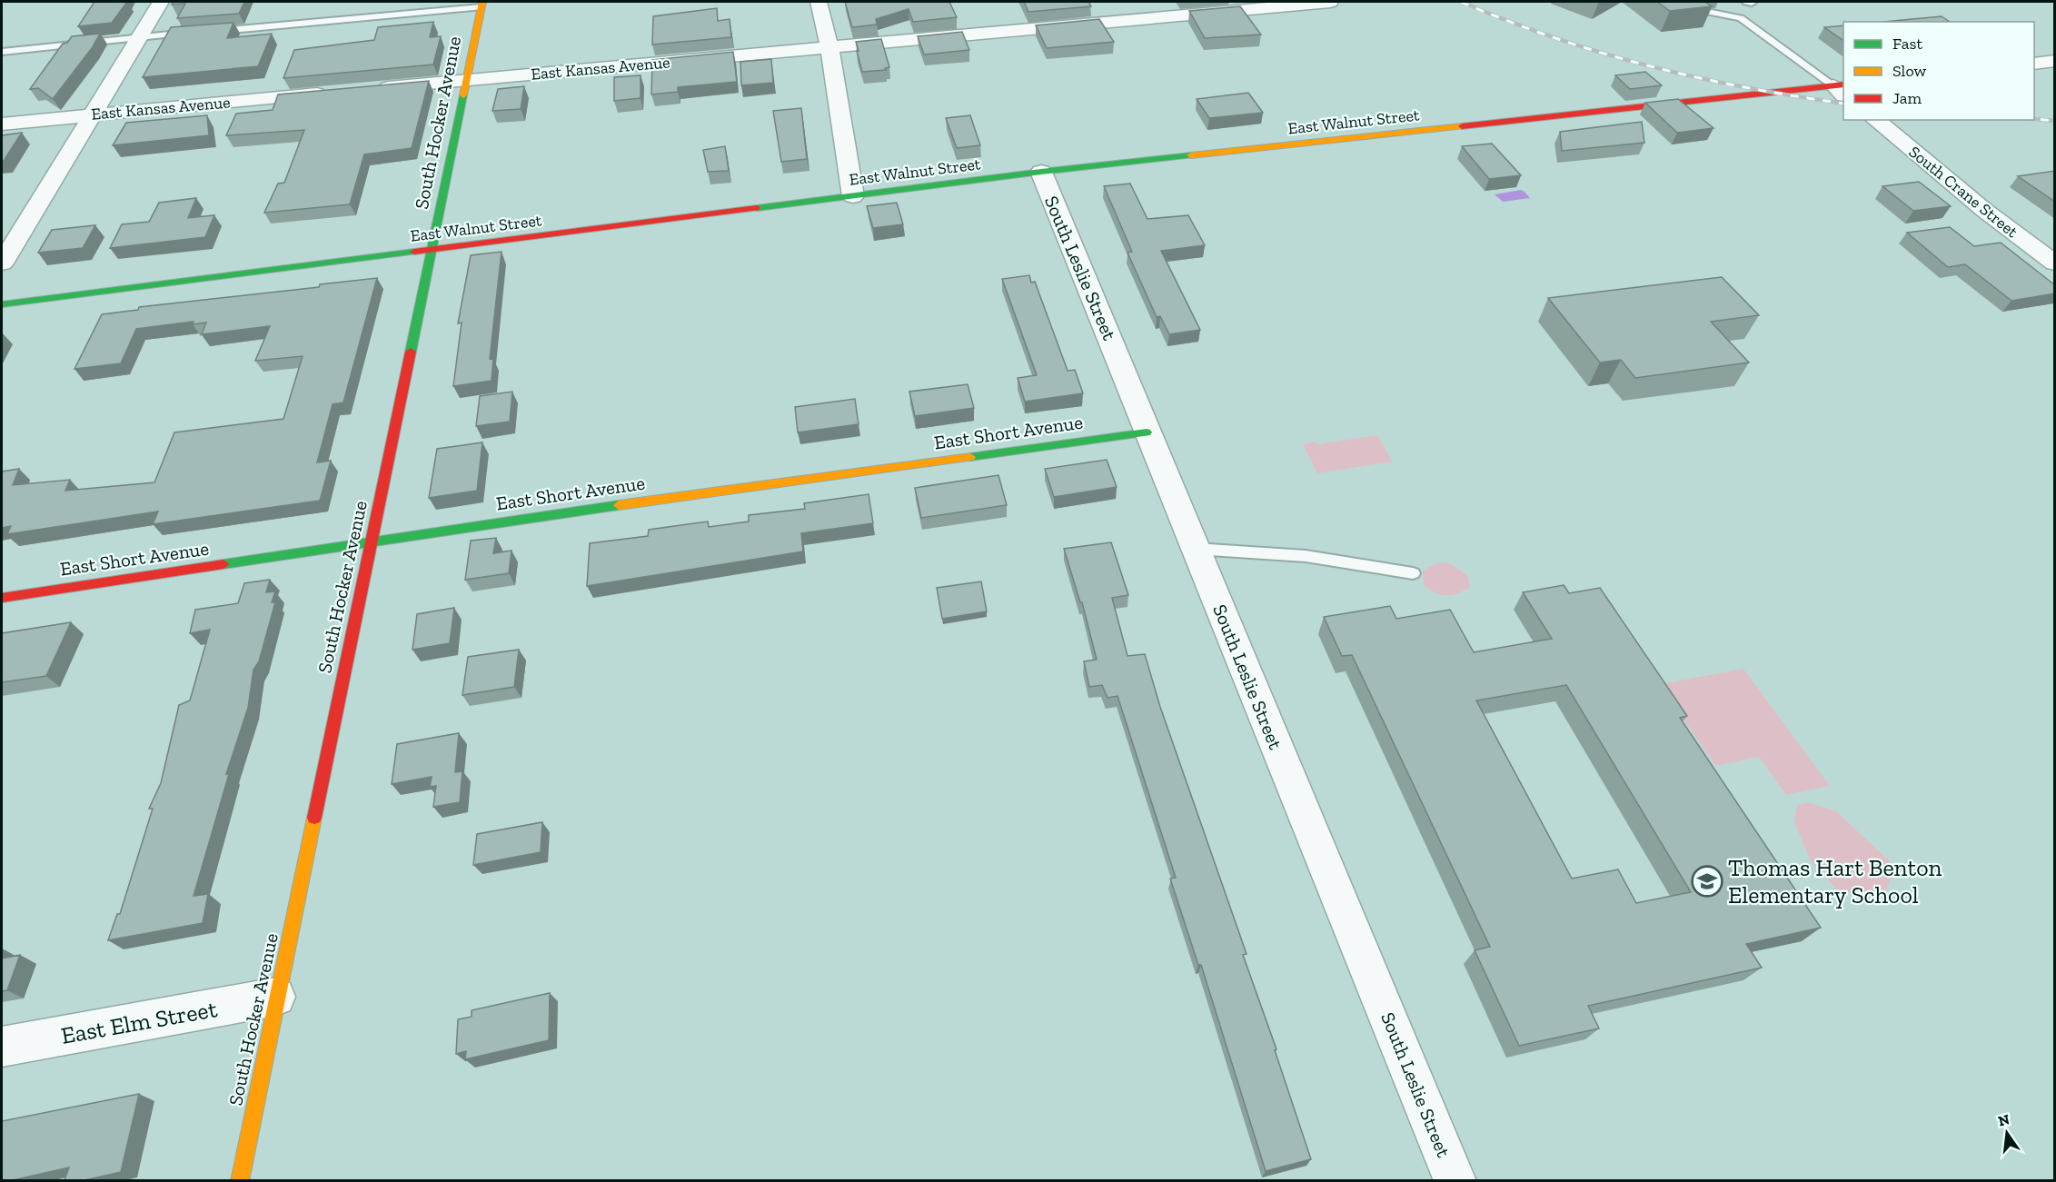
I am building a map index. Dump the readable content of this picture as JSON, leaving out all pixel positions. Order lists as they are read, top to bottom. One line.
{"streets":{"street":["East Kansas Avenue","East Walnut Street","South Hocker Avenue","South Crane Street","South Leslie Street","East Short Avenue","East Elm Street"]},"crossings":[["East Kansas Avenue","South Hocker Avenue"],["East Walnut Street","South Hocker Avenue"],["East Walnut Street","South Leslie Street"],["South Hocker Avenue","East Short Avenue"],["South Hocker Avenue","East Elm Street"],["South Leslie Street","East Short Avenue"]],"places":{"school or university":["Thomas Hart Benton Elementary School"]},"legend":["Fast","Slow","Jam"],"north":"top"}
